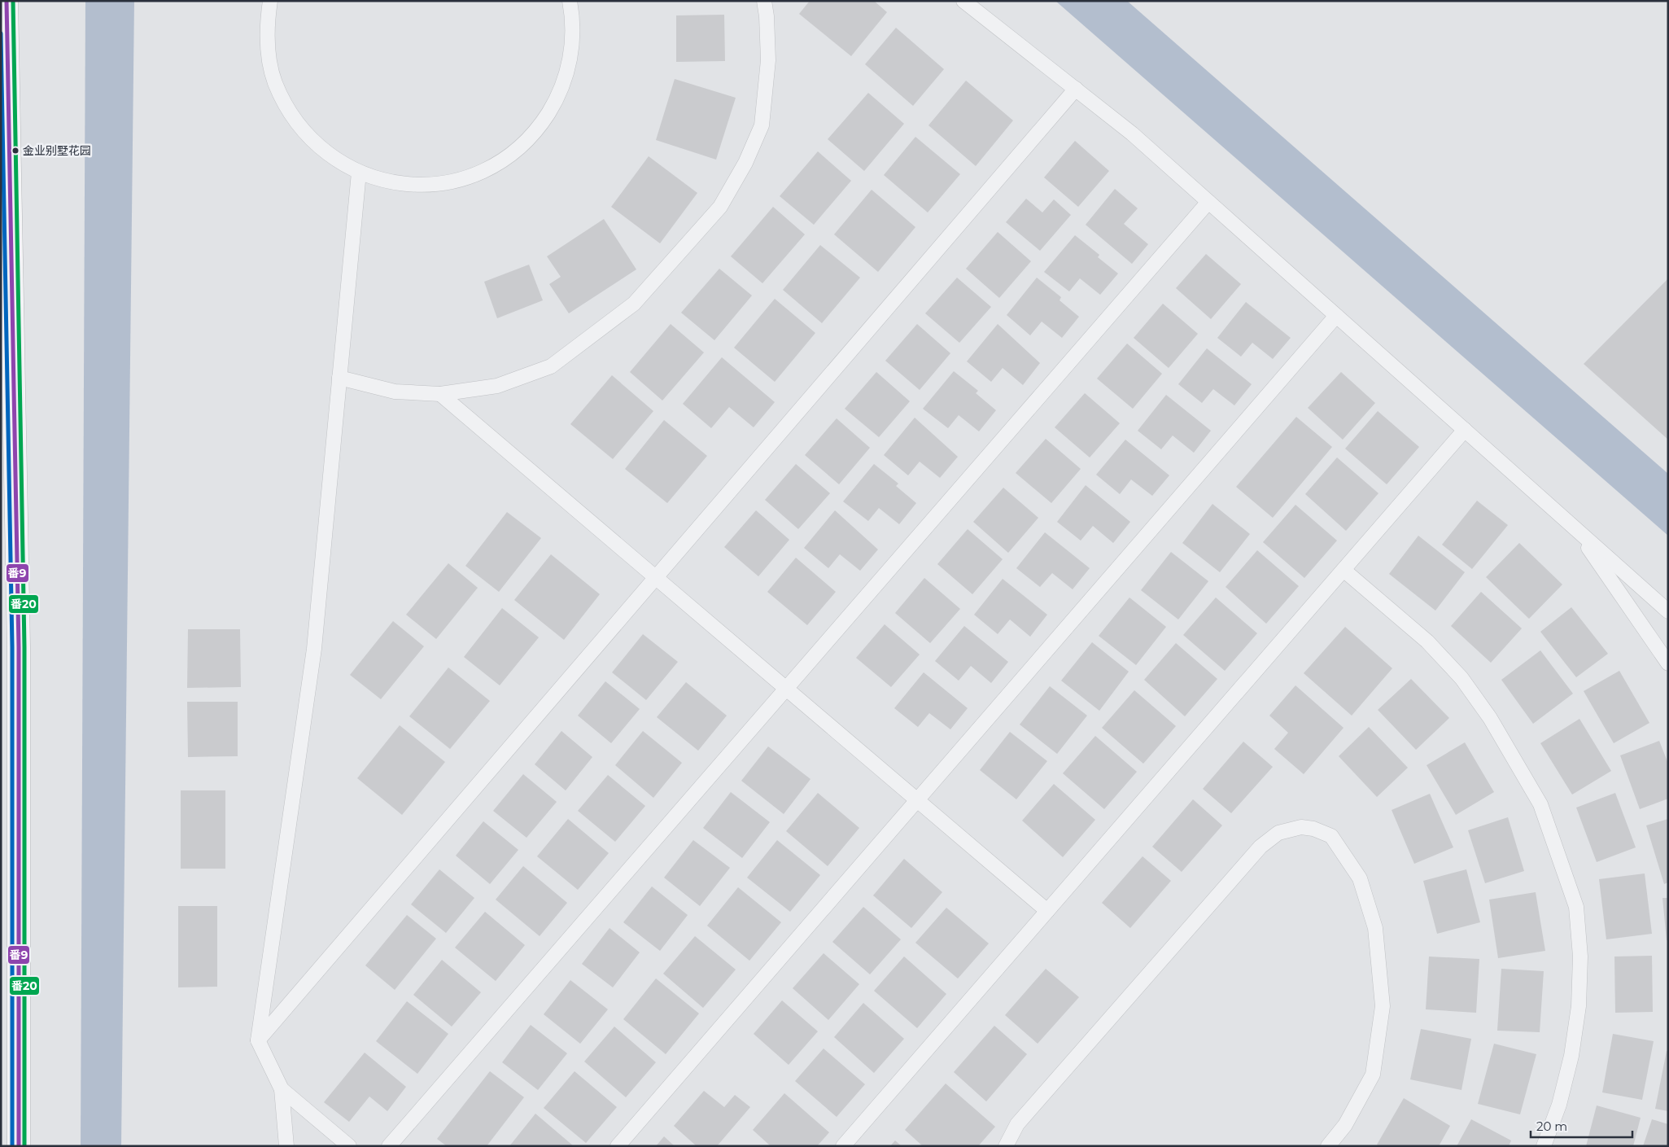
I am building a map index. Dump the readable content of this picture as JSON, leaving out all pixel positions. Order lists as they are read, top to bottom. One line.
{"places":["金业别墅花园"],"lines":["transit line 番9","transit line 番20"],"scale_bar":"20 m"}
